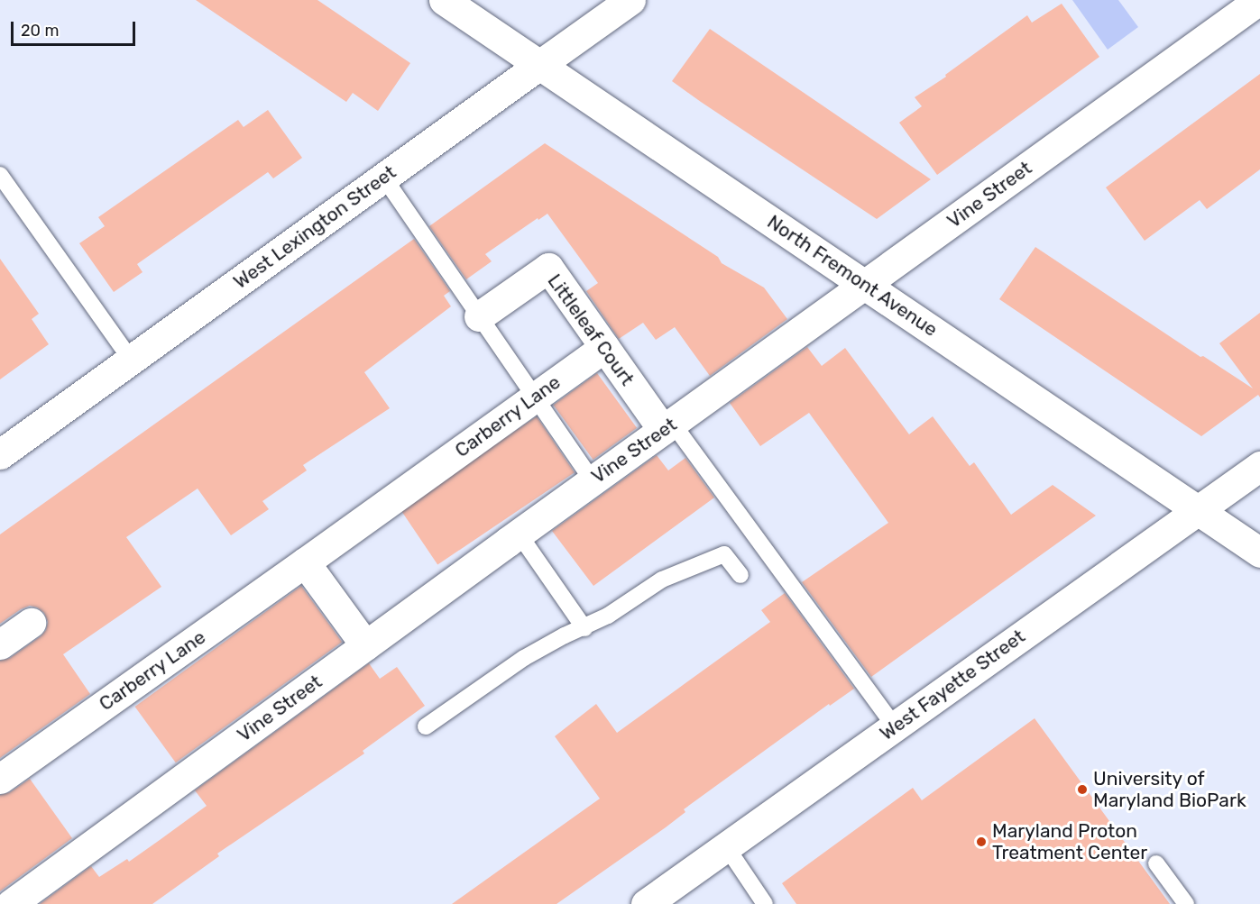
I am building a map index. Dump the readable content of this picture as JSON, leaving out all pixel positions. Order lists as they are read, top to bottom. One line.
{"streets":{"street":["Vine Street","West Lexington Street","North Fremont Avenue","Littleleaf Court","Carberry Lane","West Fayette Street"]},"crossings":[["Vine Street","North Fremont Avenue"],["Vine Street","Littleleaf Court"],["West Lexington Street","North Fremont Avenue"],["North Fremont Avenue","West Fayette Street"],["Littleleaf Court","Carberry Lane"]],"places":["University of Maryland BioPark","Maryland Proton Treatment Center"],"scale_bar":"20 m"}
